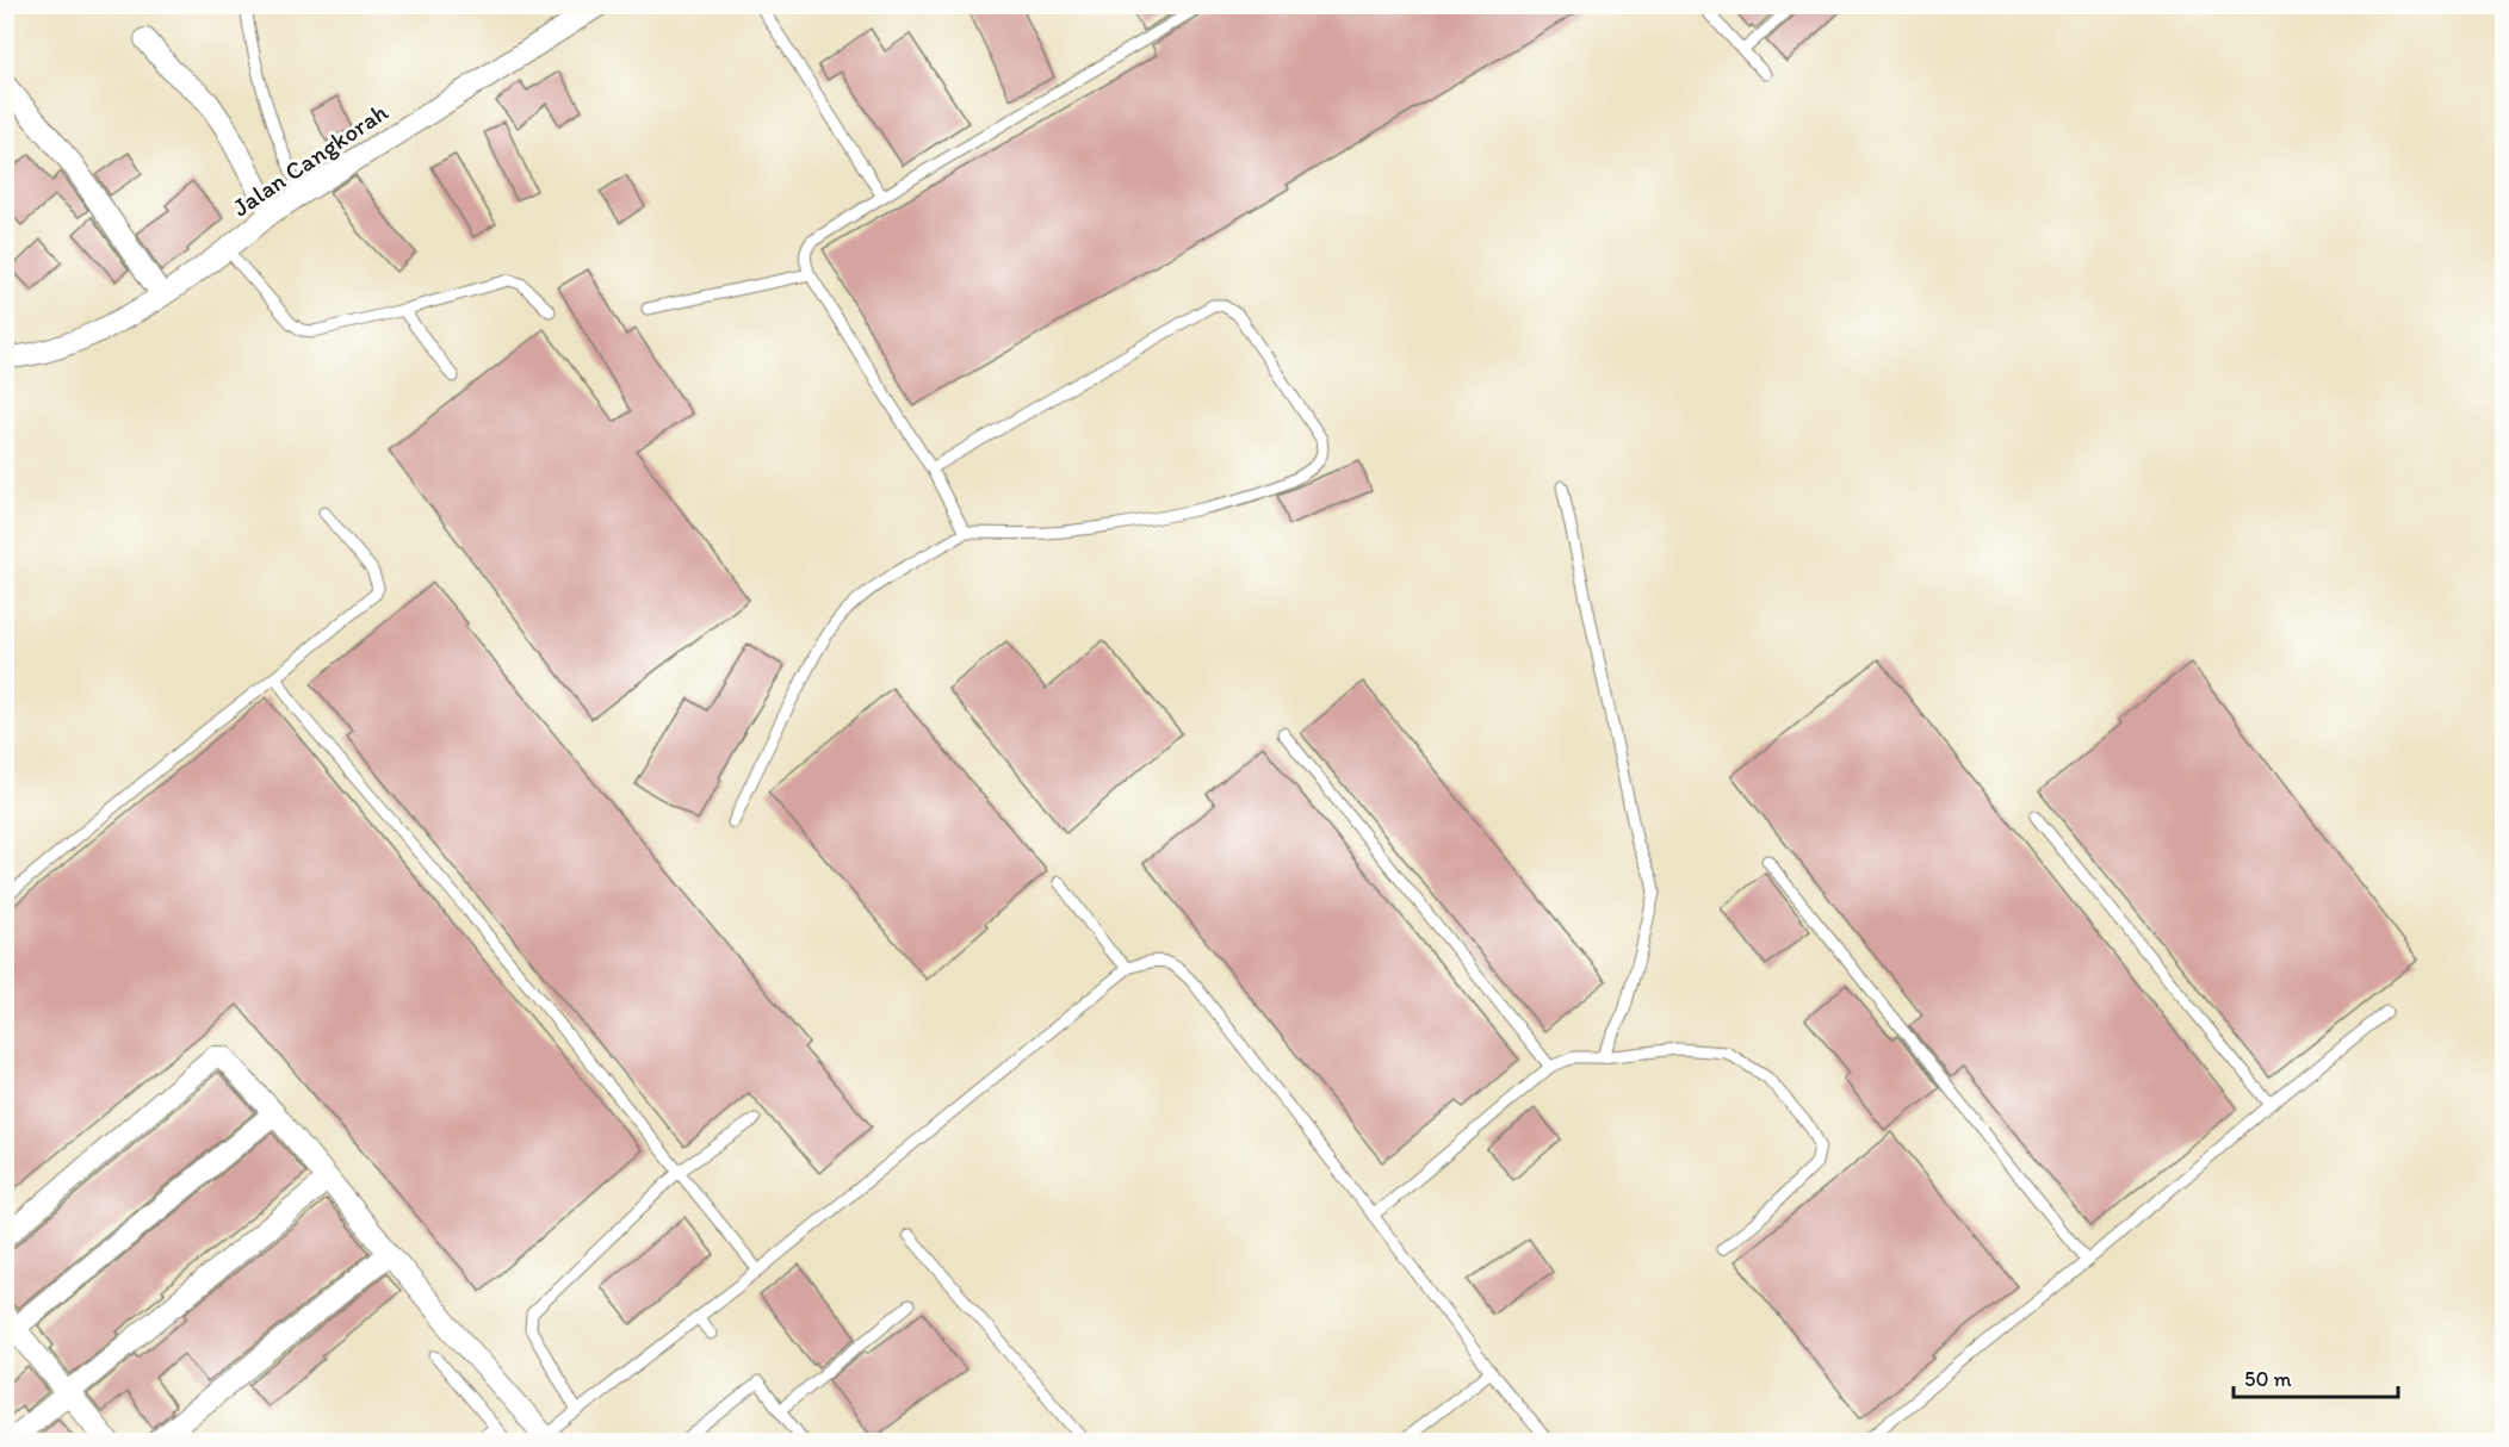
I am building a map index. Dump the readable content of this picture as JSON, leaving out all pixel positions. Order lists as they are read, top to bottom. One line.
{"streets":{"street":["Jalan Cangkorah"]},"scale_bar":"50 m"}
